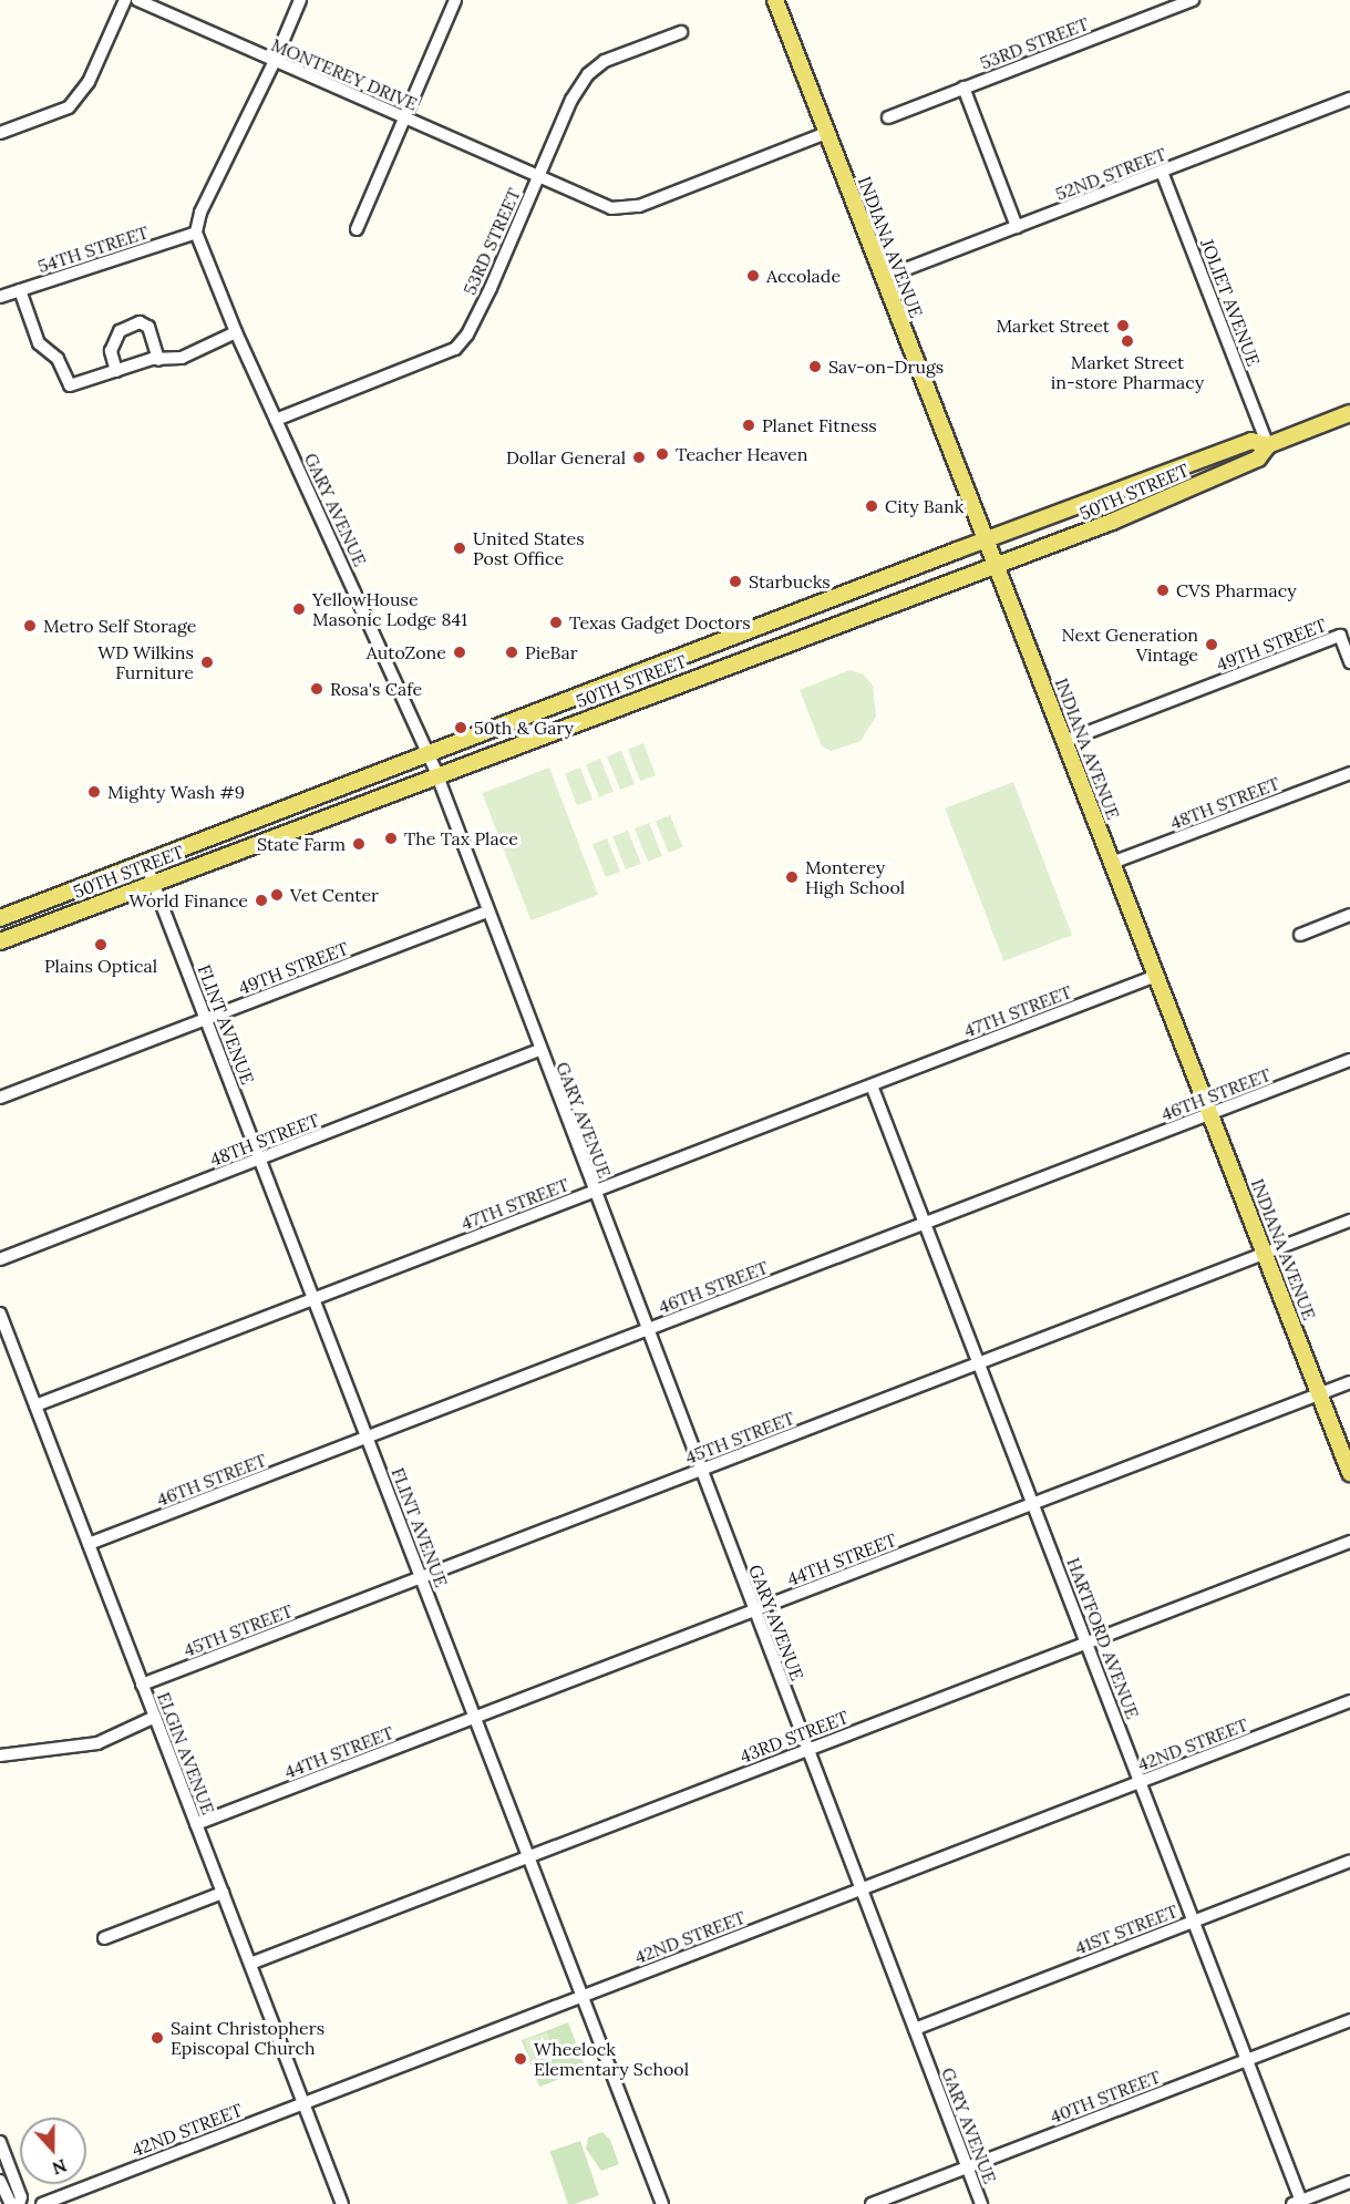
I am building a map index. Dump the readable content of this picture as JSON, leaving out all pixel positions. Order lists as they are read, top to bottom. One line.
{"streets":{"main road":["INDIANA AVENUE","50TH STREET"],"street":["53RD STREET","MONTEREY DRIVE","52ND STREET","54TH STREET","JOLIET AVENUE","GARY AVENUE","49TH STREET","48TH STREET","47TH STREET","FLINT AVENUE","46TH STREET","45TH STREET","44TH STREET","HARTFORD AVENUE","43RD STREET","42ND STREET","ELGIN AVENUE","41ST STREET","40TH STREET"]},"crossings":[["53RD STREET","MONTEREY DRIVE"],["53RD STREET","INDIANA AVENUE"],["53RD STREET","GARY AVENUE"],["52ND STREET","INDIANA AVENUE"],["52ND STREET","JOLIET AVENUE"],["INDIANA AVENUE","50TH STREET"],["INDIANA AVENUE","49TH STREET"],["INDIANA AVENUE","48TH STREET"],["INDIANA AVENUE","47TH STREET"],["INDIANA AVENUE","46TH STREET"],["INDIANA AVENUE","45TH STREET"],["INDIANA AVENUE","44TH STREET"],["54TH STREET","GARY AVENUE"],["JOLIET AVENUE","50TH STREET"],["50TH STREET","GARY AVENUE"],["50TH STREET","FLINT AVENUE"],["GARY AVENUE","49TH STREET"],["GARY AVENUE","48TH STREET"],["GARY AVENUE","47TH STREET"],["GARY AVENUE","46TH STREET"],["GARY AVENUE","45TH STREET"],["GARY AVENUE","44TH STREET"],["GARY AVENUE","43RD STREET"],["GARY AVENUE","42ND STREET"],["GARY AVENUE","41ST STREET"],["GARY AVENUE","40TH STREET"],["49TH STREET","FLINT AVENUE"],["48TH STREET","FLINT AVENUE"],["47TH STREET","FLINT AVENUE"],["47TH STREET","HARTFORD AVENUE"],["47TH STREET","ELGIN AVENUE"],["FLINT AVENUE","46TH STREET"],["FLINT AVENUE","45TH STREET"],["FLINT AVENUE","44TH STREET"],["FLINT AVENUE","43RD STREET"],["FLINT AVENUE","42ND STREET"],["46TH STREET","HARTFORD AVENUE"],["46TH STREET","ELGIN AVENUE"],["45TH STREET","HARTFORD AVENUE"],["45TH STREET","ELGIN AVENUE"],["44TH STREET","HARTFORD AVENUE"],["44TH STREET","ELGIN AVENUE"],["HARTFORD AVENUE","43RD STREET"],["HARTFORD AVENUE","42ND STREET"],["HARTFORD AVENUE","41ST STREET"],["HARTFORD AVENUE","40TH STREET"],["43RD STREET","ELGIN AVENUE"],["42ND STREET","ELGIN AVENUE"]],"places":["Accolade","Market Street","Market Street in-store Pharmacy","Sav-on-Drugs","Planet Fitness","Teacher Heaven","Dollar General","City Bank","United States Post Office","Starbucks","CVS Pharmacy","YellowHouse Masonic Lodge 841","Texas Gadget Doctors","Metro Self Storage","Next Generation Vintage","AutoZone","PieBar","WD Wilkins Furniture","Rosa's Cafe","50th & Gary","Mighty Wash #9","The Tax Place","State Farm","Monterey High School","Vet Center","World Finance","Plains Optical","Saint Christophers Episcopal Church","Wheelock Elementary School"],"north":"bottom"}
